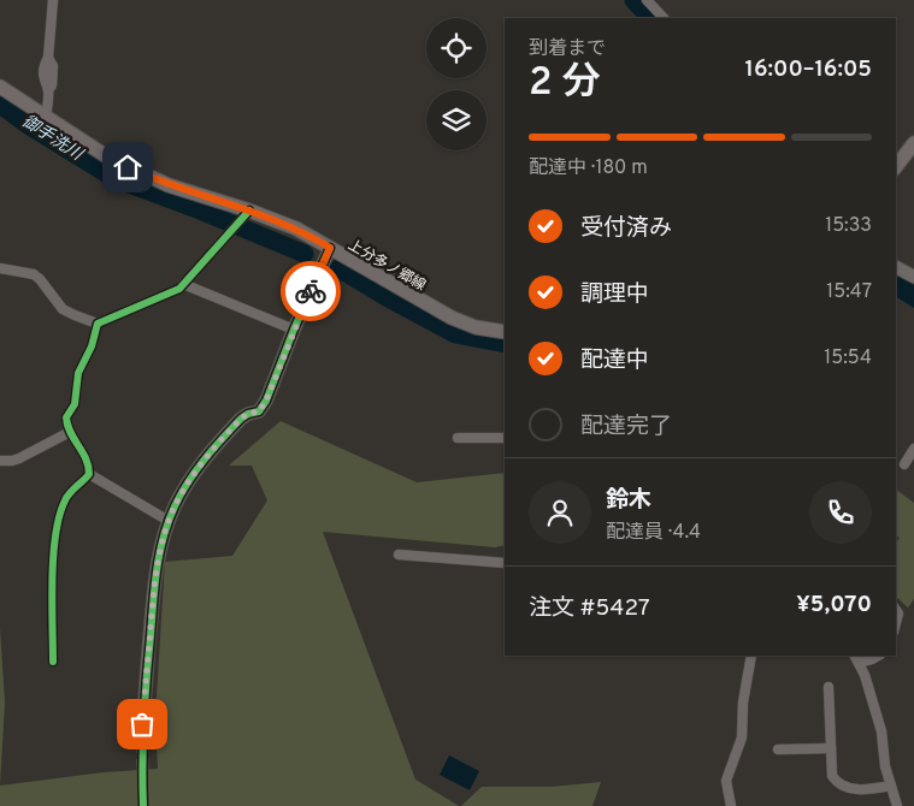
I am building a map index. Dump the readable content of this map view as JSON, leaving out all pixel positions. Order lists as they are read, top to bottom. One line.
{"streets":{"main road":["上分多ノ郷線"]},"water":["御手洗川"],"page":{"heading":["2 分","到着まで","16:00–16:05"],"panel":["鈴木","配達員 · 4.4","注文 #5427","¥5,070"],"bar":"配達中 · 180 m","list":[["受付済み","15:33"],["調理中","15:47"],["配達中","15:54"],"配達完了"]}}
